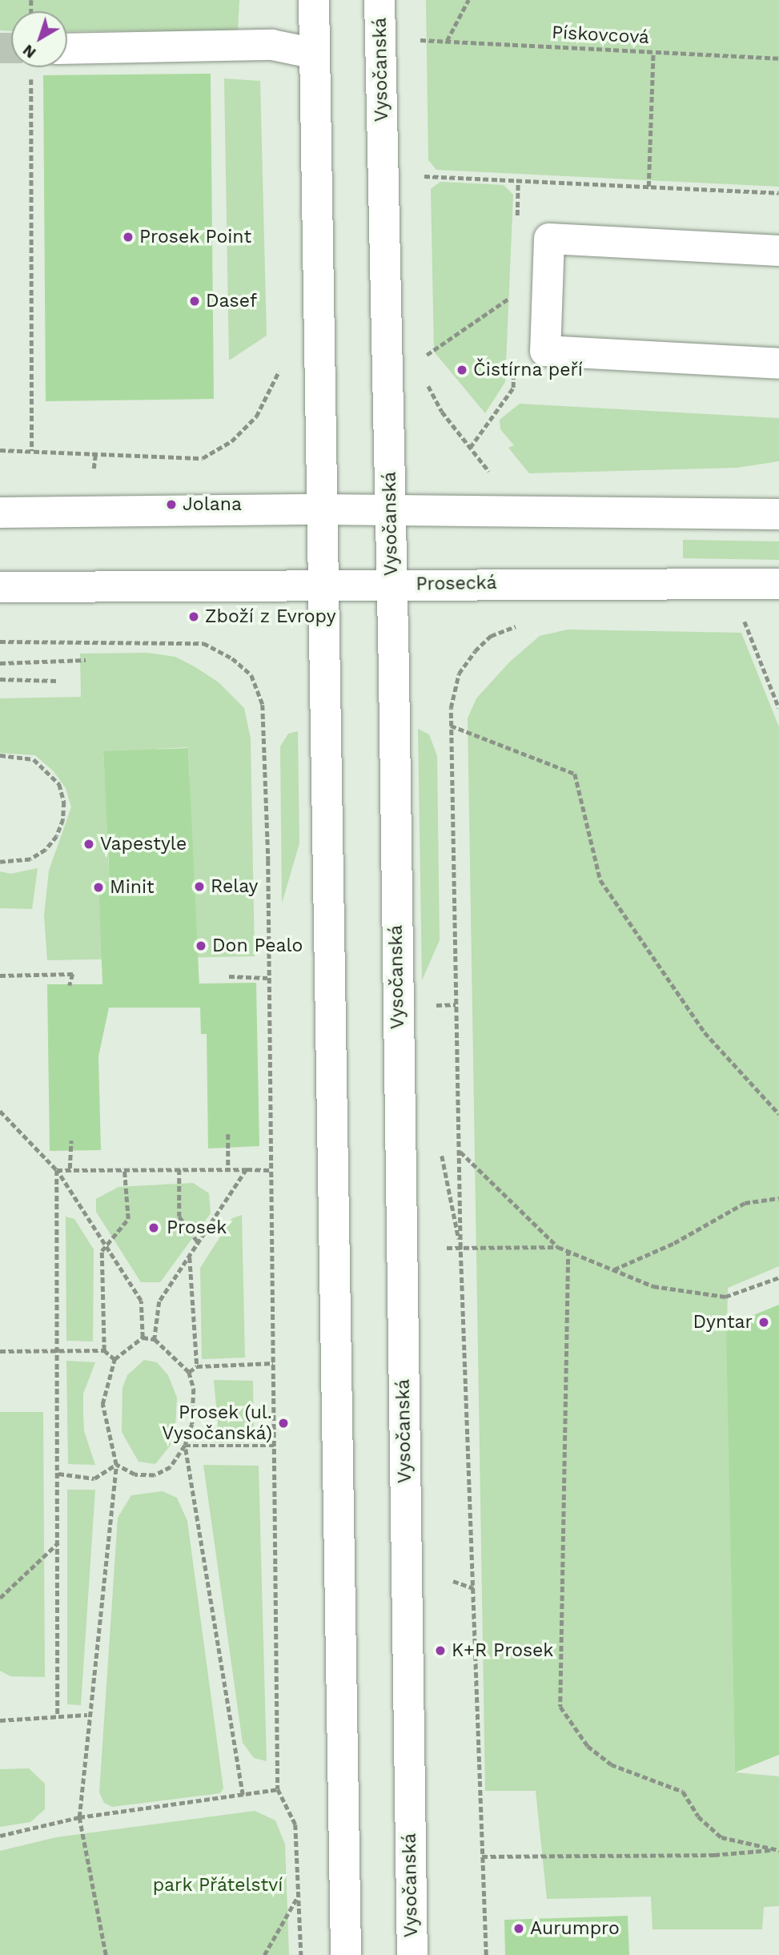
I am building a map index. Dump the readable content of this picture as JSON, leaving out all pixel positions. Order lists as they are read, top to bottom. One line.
{"streets":{"main road":["Vysočanská","Prosecká"],"path":["Pískovcová"]},"crossings":[["Vysočanská","Prosecká"]],"parks":["park Přátelství"],"places":["Prosek Point","Dasef","Čistírna peří","Jolana","Zboží z Evropy","Vapestyle","Relay","Minit","Don Pealo","Prosek","Dyntar","Prosek (ul. Vysočanská)","K+R Prosek","Aurumpro"],"north":"bottom left"}
